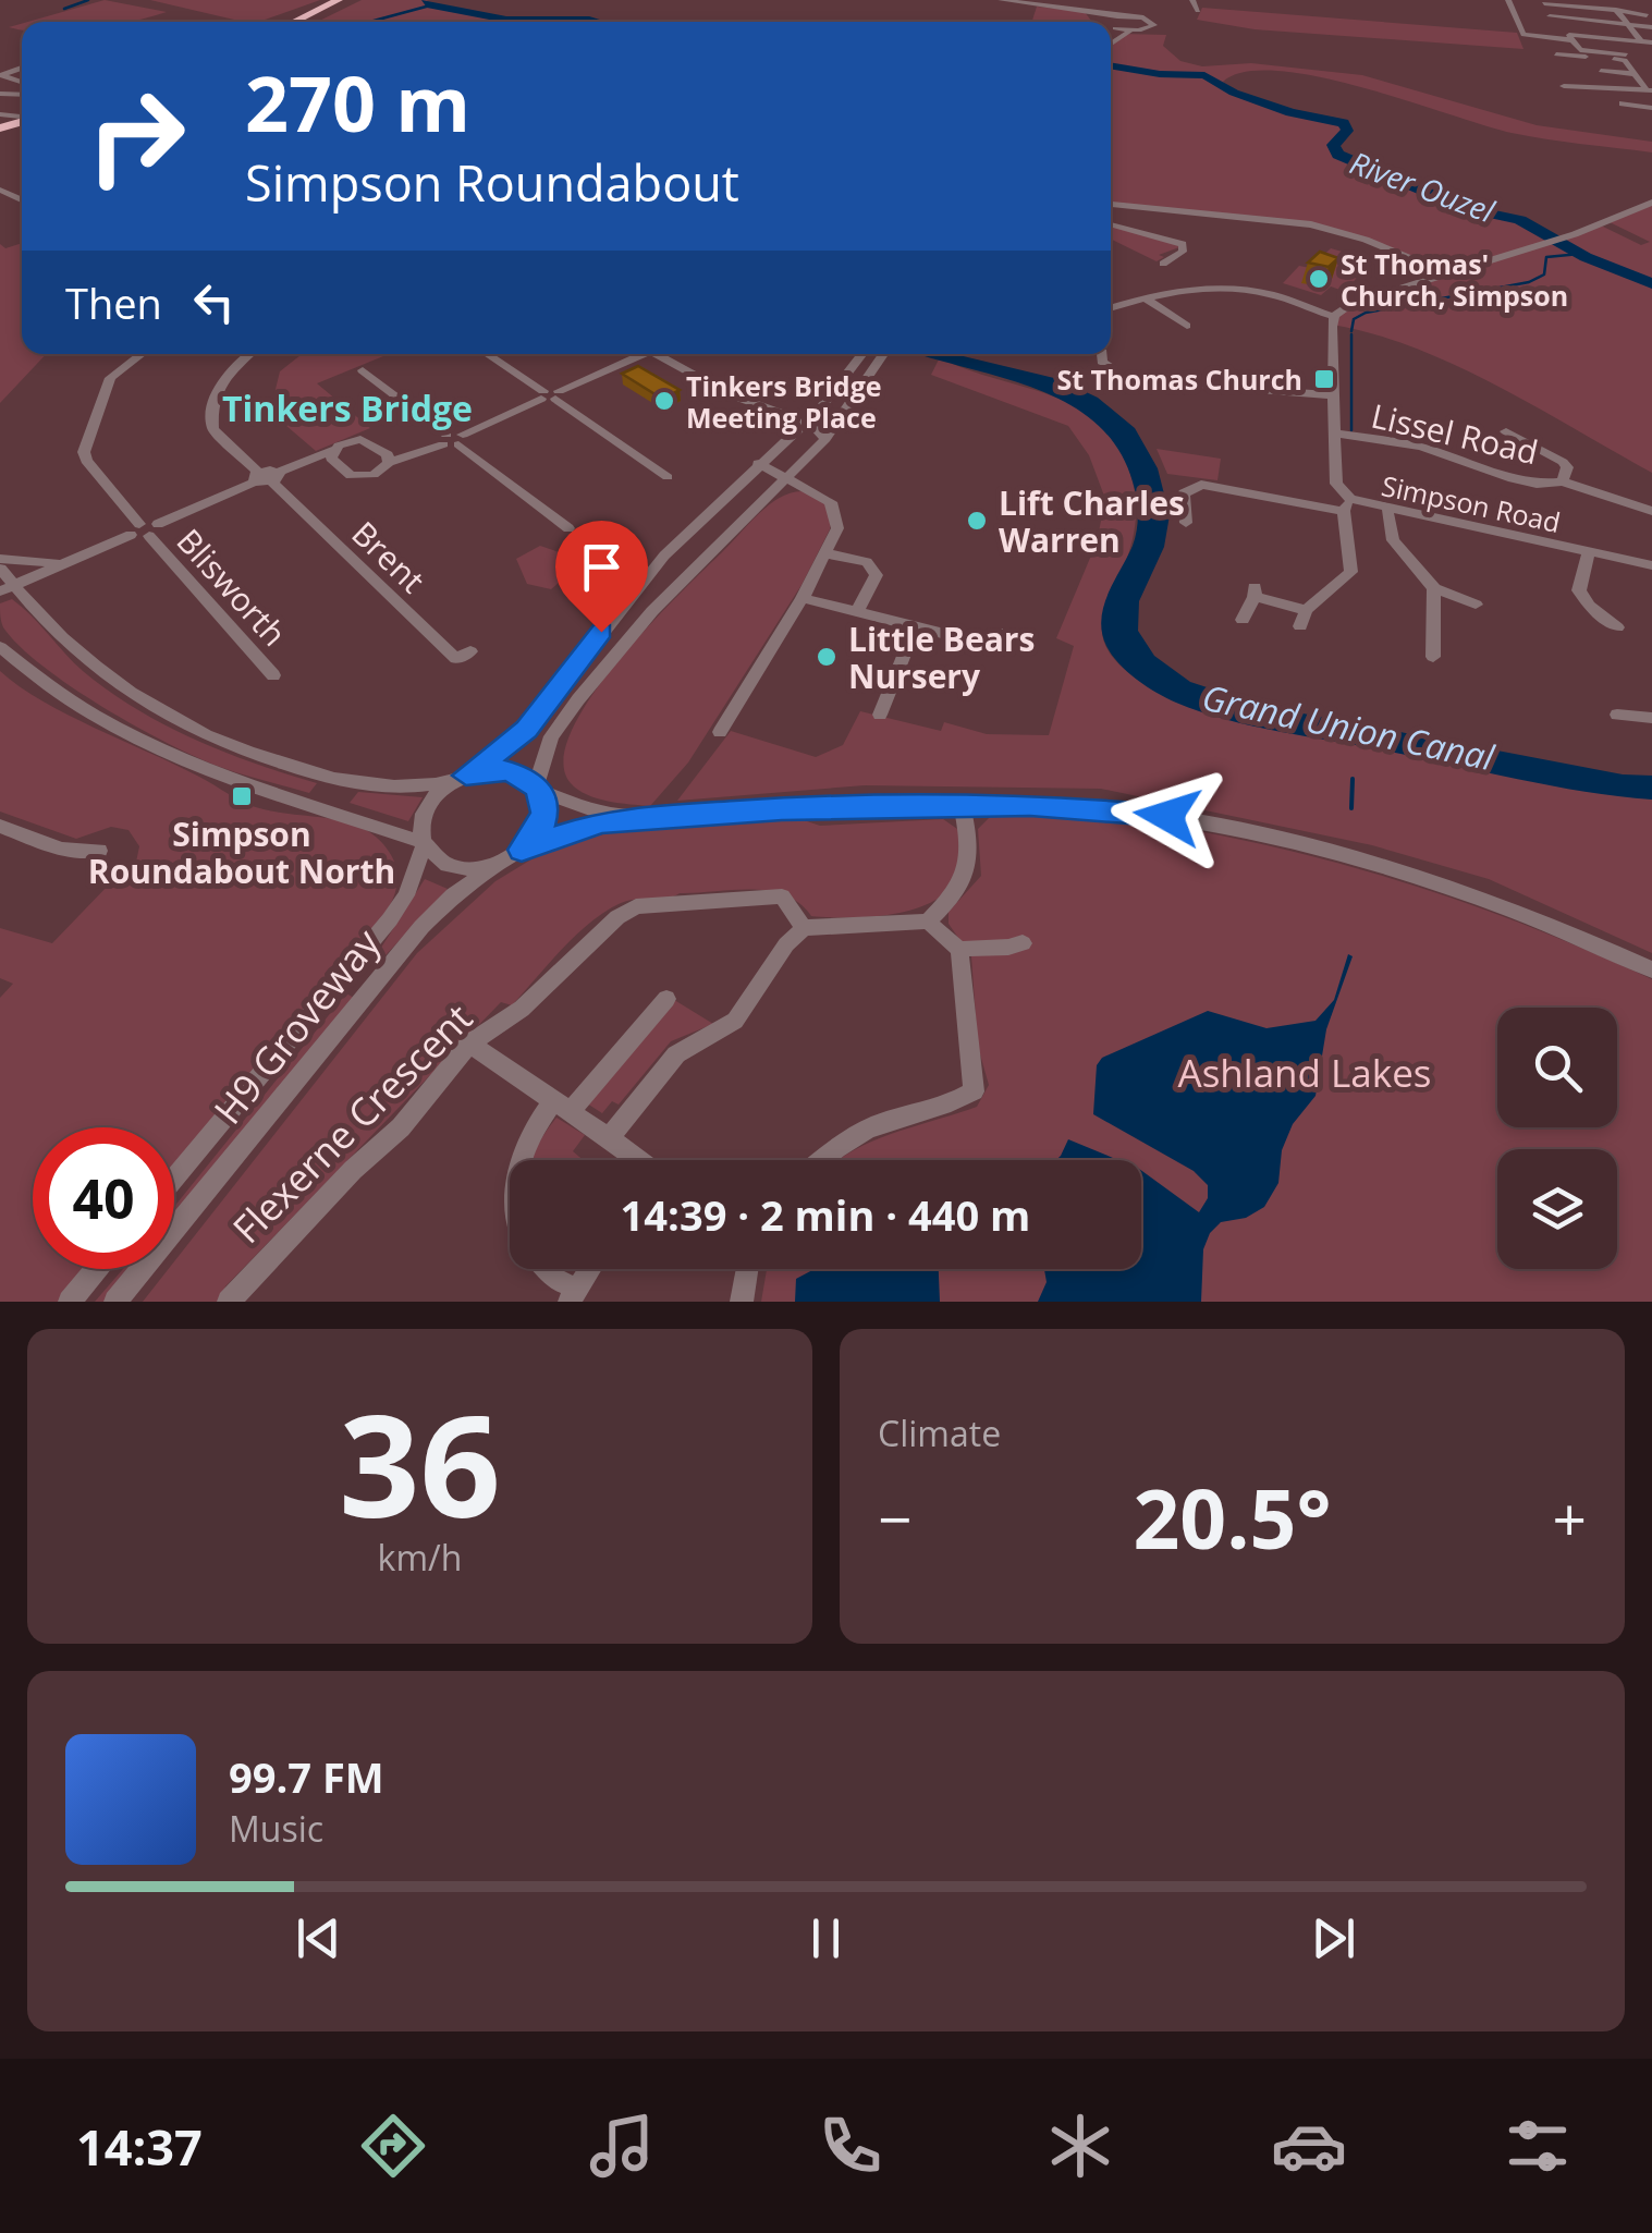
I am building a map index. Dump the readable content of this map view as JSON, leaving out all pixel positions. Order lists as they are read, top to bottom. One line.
{"streets":{"street":["Lissel Road","Simpson Road","Brent","Blisworth","H9 Groveway","Flexerne Crescent"]},"crossings":[["Lissel Road","Simpson Road"]],"districts":["Tinkers Bridge"],"water":["River Ouzel","Grand Union Canal"],"parks":["Ashland Lakes"],"places":{"other":["St Thomas' Church, Simpson","Tinkers Bridge Meeting Place","Lift Charles Warren","Little Bears Nursery"],"transit":["St Thomas Church","Simpson Roundabout North"]},"page":{"turn":["270 m","Simpson Roundabout"],"then":"Then","limit":"40","trip":"14:39 · 2 min · 440 m","tile":[["36","km/h"],"Climate"],"heat":["−","20.5°","+"],"song":["99.7 FM","Music"],"tabs":"14:37"}}
